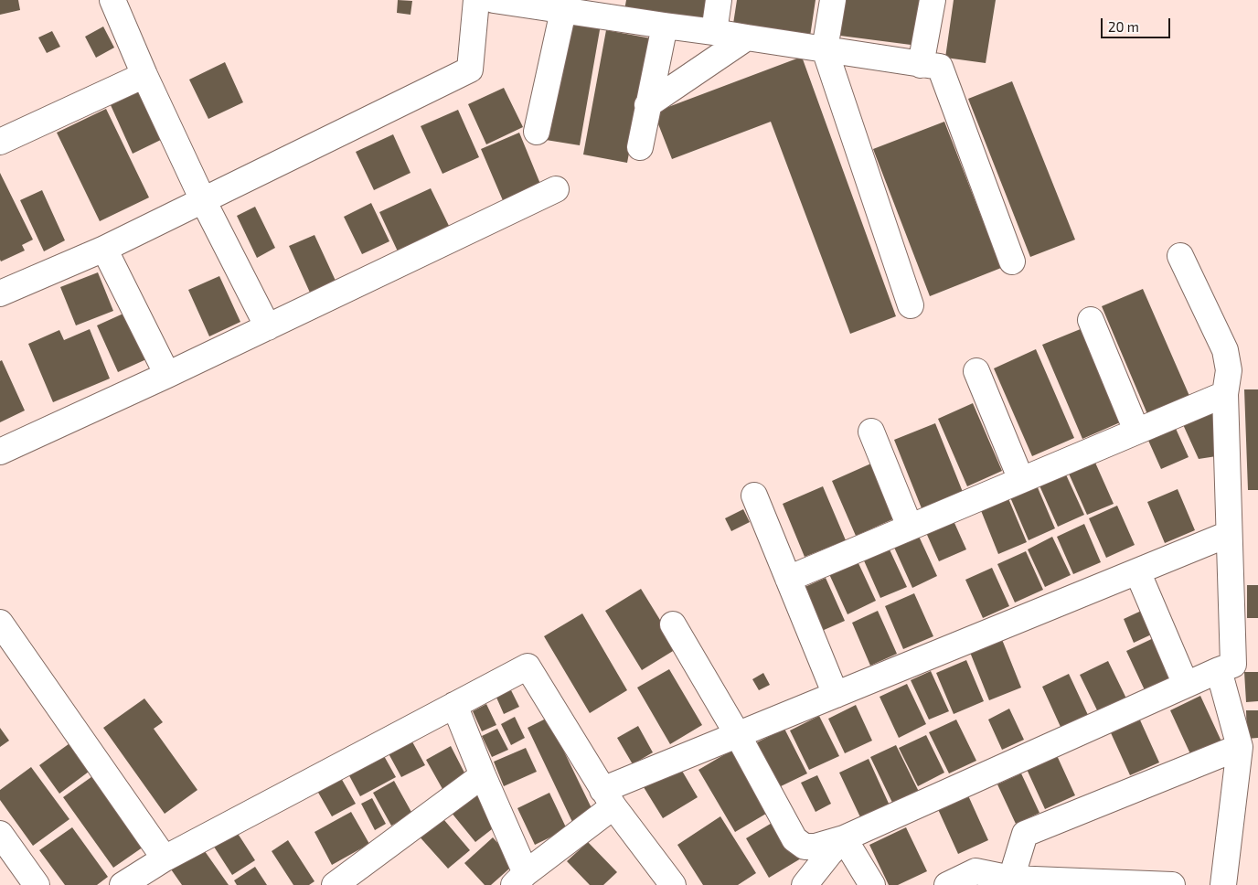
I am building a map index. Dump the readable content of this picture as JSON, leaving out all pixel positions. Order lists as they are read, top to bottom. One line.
{"scale_bar":"20 m"}
